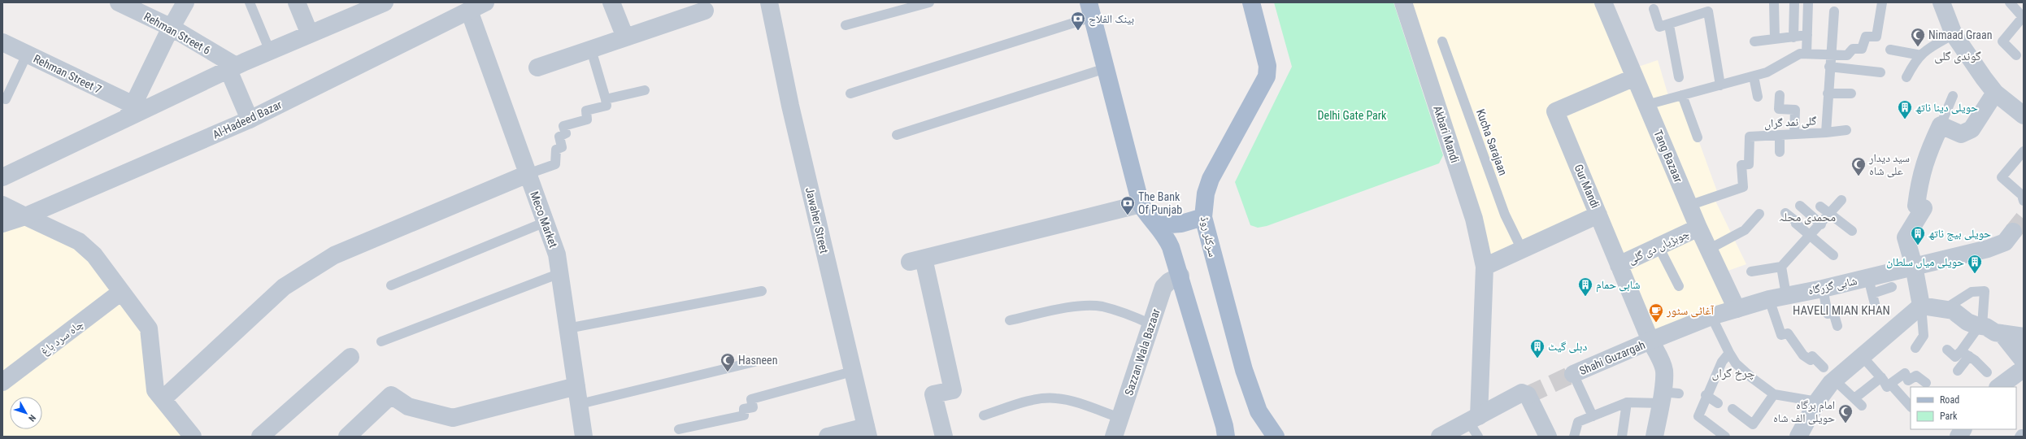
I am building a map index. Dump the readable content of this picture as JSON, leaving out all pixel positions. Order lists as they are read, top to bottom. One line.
{"streets":{"main road":["سرکلر روڈ"],"street":["Rehman Street 6","Rehman Street 7","Al-Hadeed Bazar","Akbari Mandi","Tang Bazaar","Gur Mandi","Meco Market","Jawaher Street","چوہڑیاں دی گلی","شاہی گزرگاہ","چاہ سرد باغ","Sazzan Wala Bazaar","Shahi Guzargah"],"lane":["گلی نمد گراں","Kucha Sarajaan"]},"crossings":[["Al-Hadeed Bazar","Meco Market"],["گلی نمد گراں","Tang Bazaar"],["Tang Bazaar","Gur Mandi"],["Tang Bazaar","چوہڑیاں دی گلی"],["Tang Bazaar","شاہی گزرگاہ"],["Gur Mandi","چوہڑیاں دی گلی"],["Gur Mandi","شاہی گزرگاہ"],["Gur Mandi","Shahi Guzargah"],["شاہی گزرگاہ","Shahi Guzargah"]],"districts":["گوندی گلی","محمدی محلہ","HAVELI MIAN KHAN","چرخ گراں"],"parks":["Delhi Gate Park"],"places":{"bank":["بینک الفلاح","The Bank Of Punjab"],"mosque":["Nimaad Graan","سید دیدار علی شاہ","Hasneen","امام برگاہ حویلی الف شاہ"],"building":["حویلی دینا ناتھ","حویلی بیج ناتھ","حویلی میاں سلطان","شاہی حمام","دہلی گیٹ"],"cafe":["آغاٹی سٹور"]},"legend":["Road","Park"],"north":"bottom right"}
